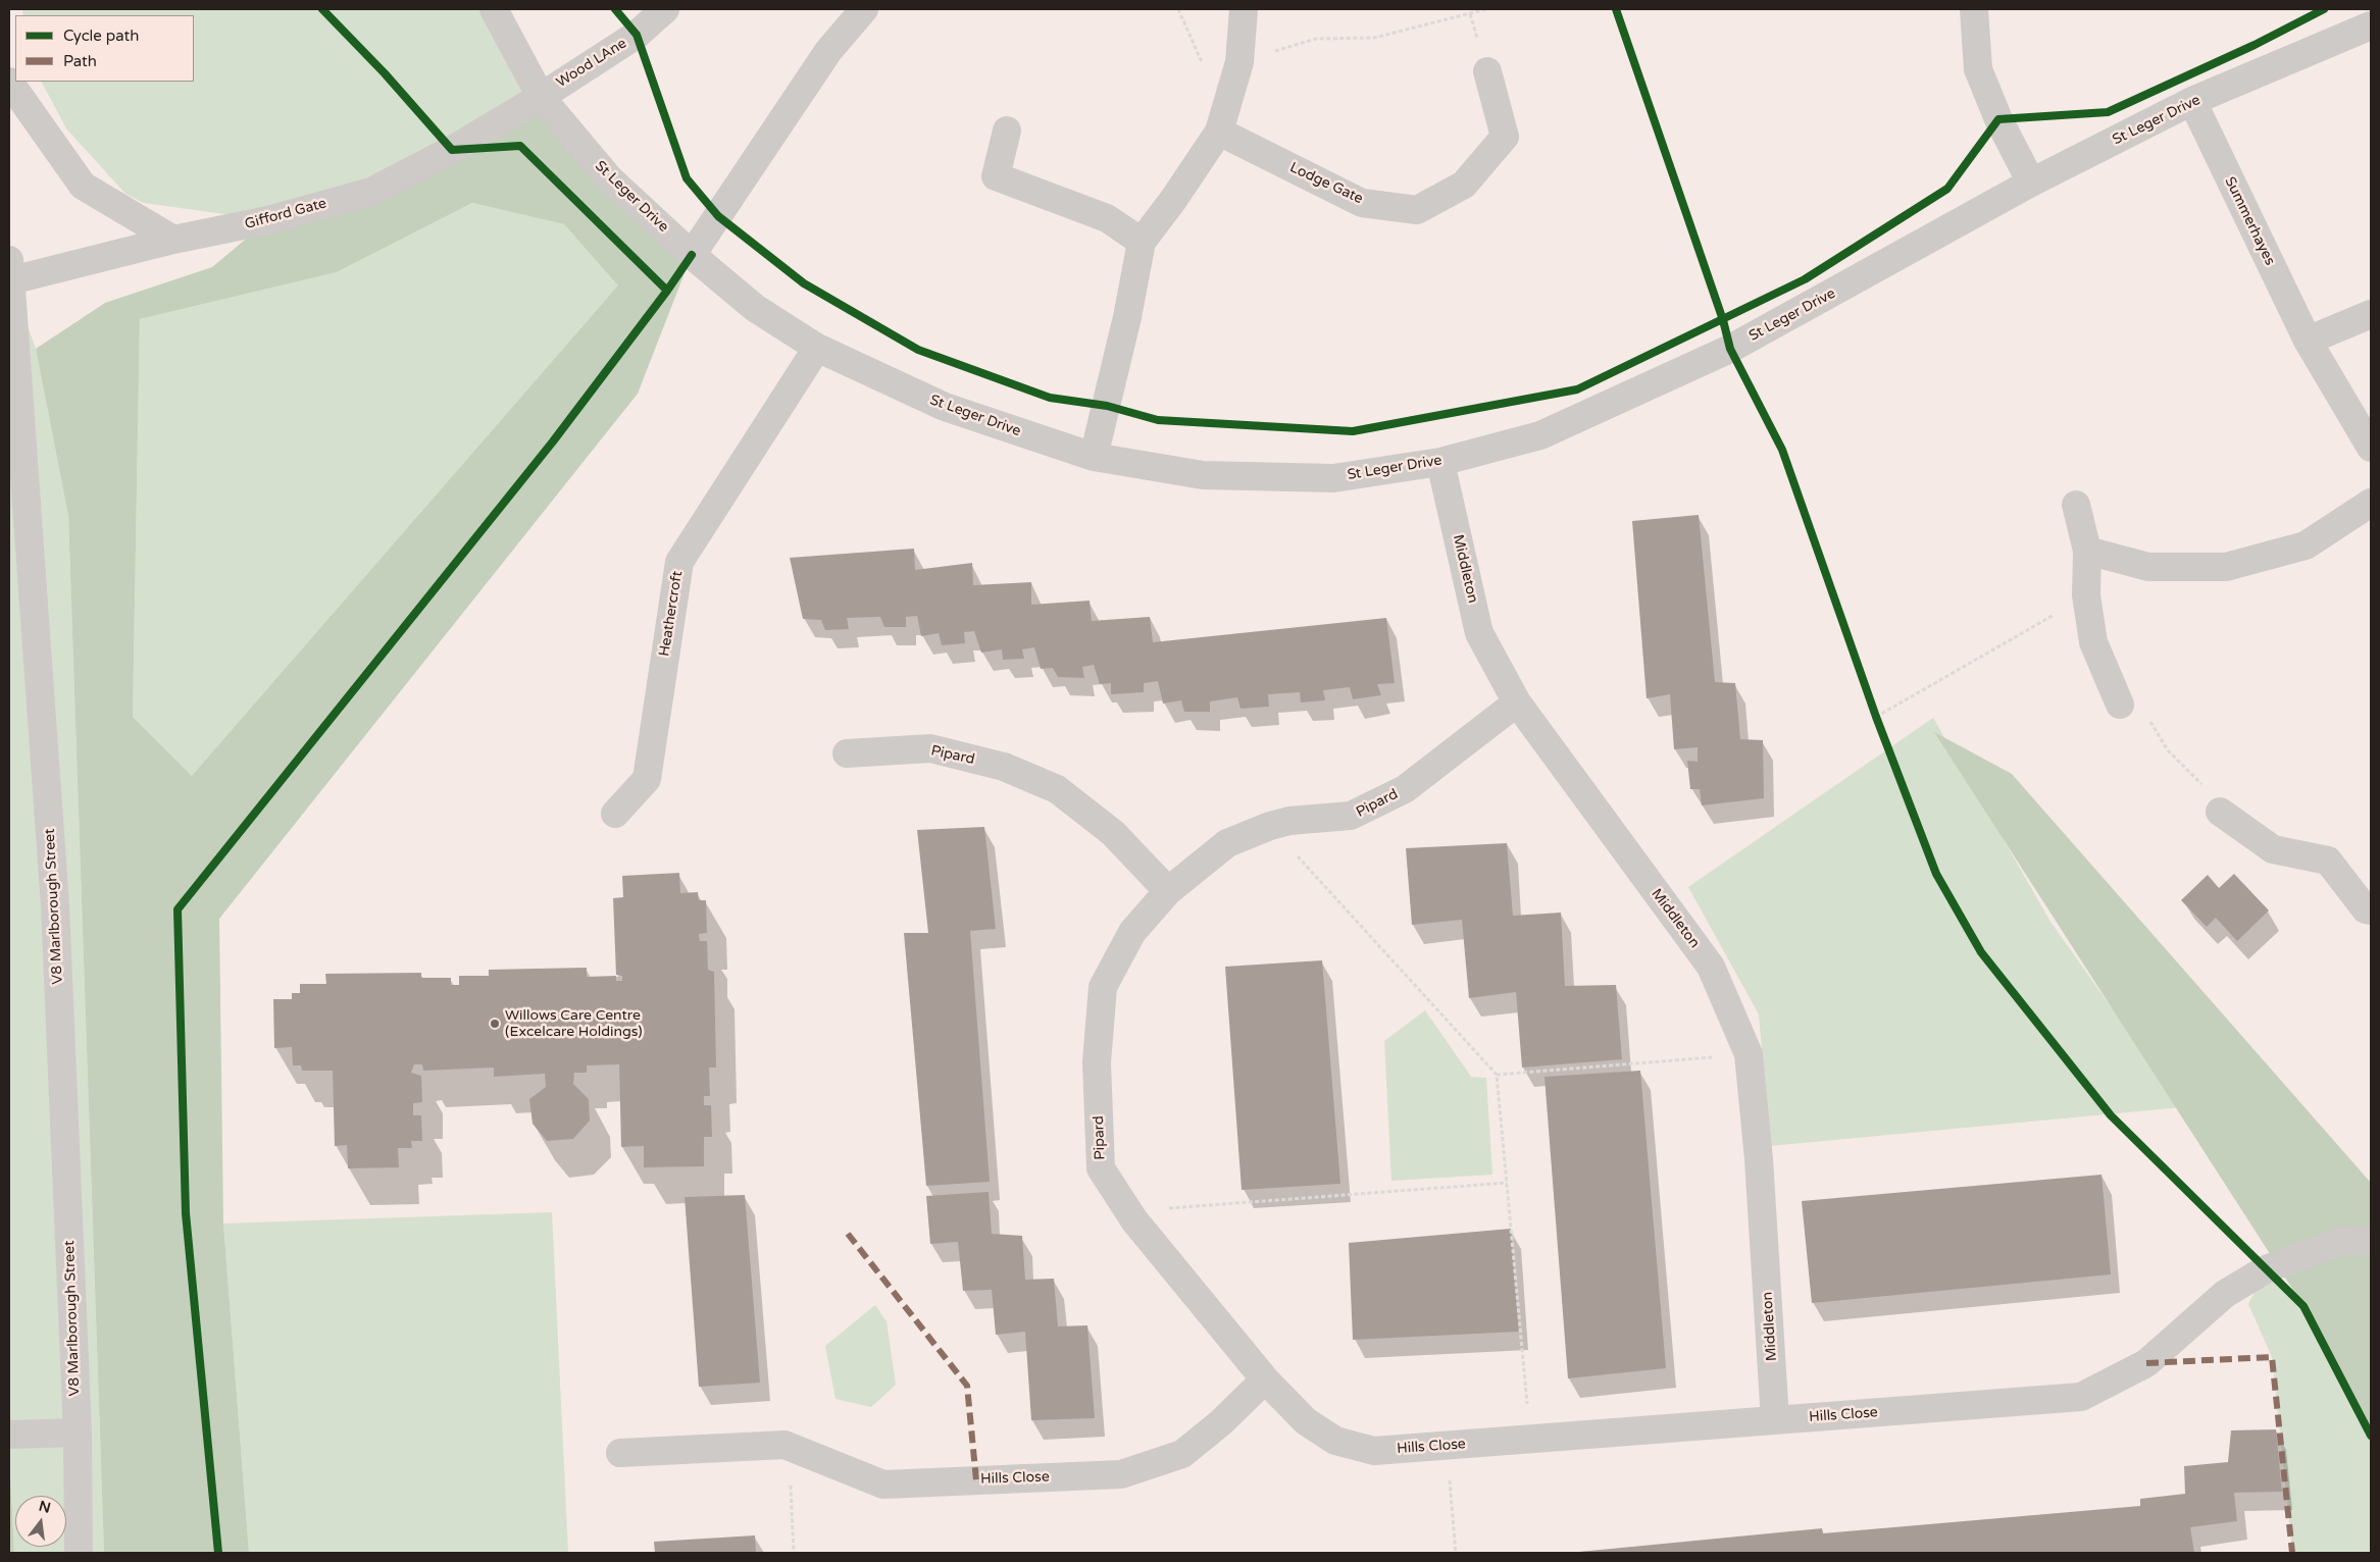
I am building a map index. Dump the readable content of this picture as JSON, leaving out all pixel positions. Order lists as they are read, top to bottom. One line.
{"streets":{"street":["Wood LAne","St Leger Drive","Lodge Gate","Gifford Gate","Summerhayes","Middleton","Heathercroft","Pipard","V8 Marlborough Street","Hills Close"]},"crossings":[["Wood LAne","St Leger Drive"],["Wood LAne","Gifford Gate"],["St Leger Drive","Gifford Gate"],["St Leger Drive","Summerhayes"],["St Leger Drive","Middleton"],["St Leger Drive","Heathercroft"],["Gifford Gate","V8 Marlborough Street"],["Middleton","Pipard"],["Middleton","Hills Close"],["Pipard","Hills Close"]],"places":["Willows Care Centre (Excelcare Holdings)"],"legend":["Cycle path","Path"],"north":"top"}
